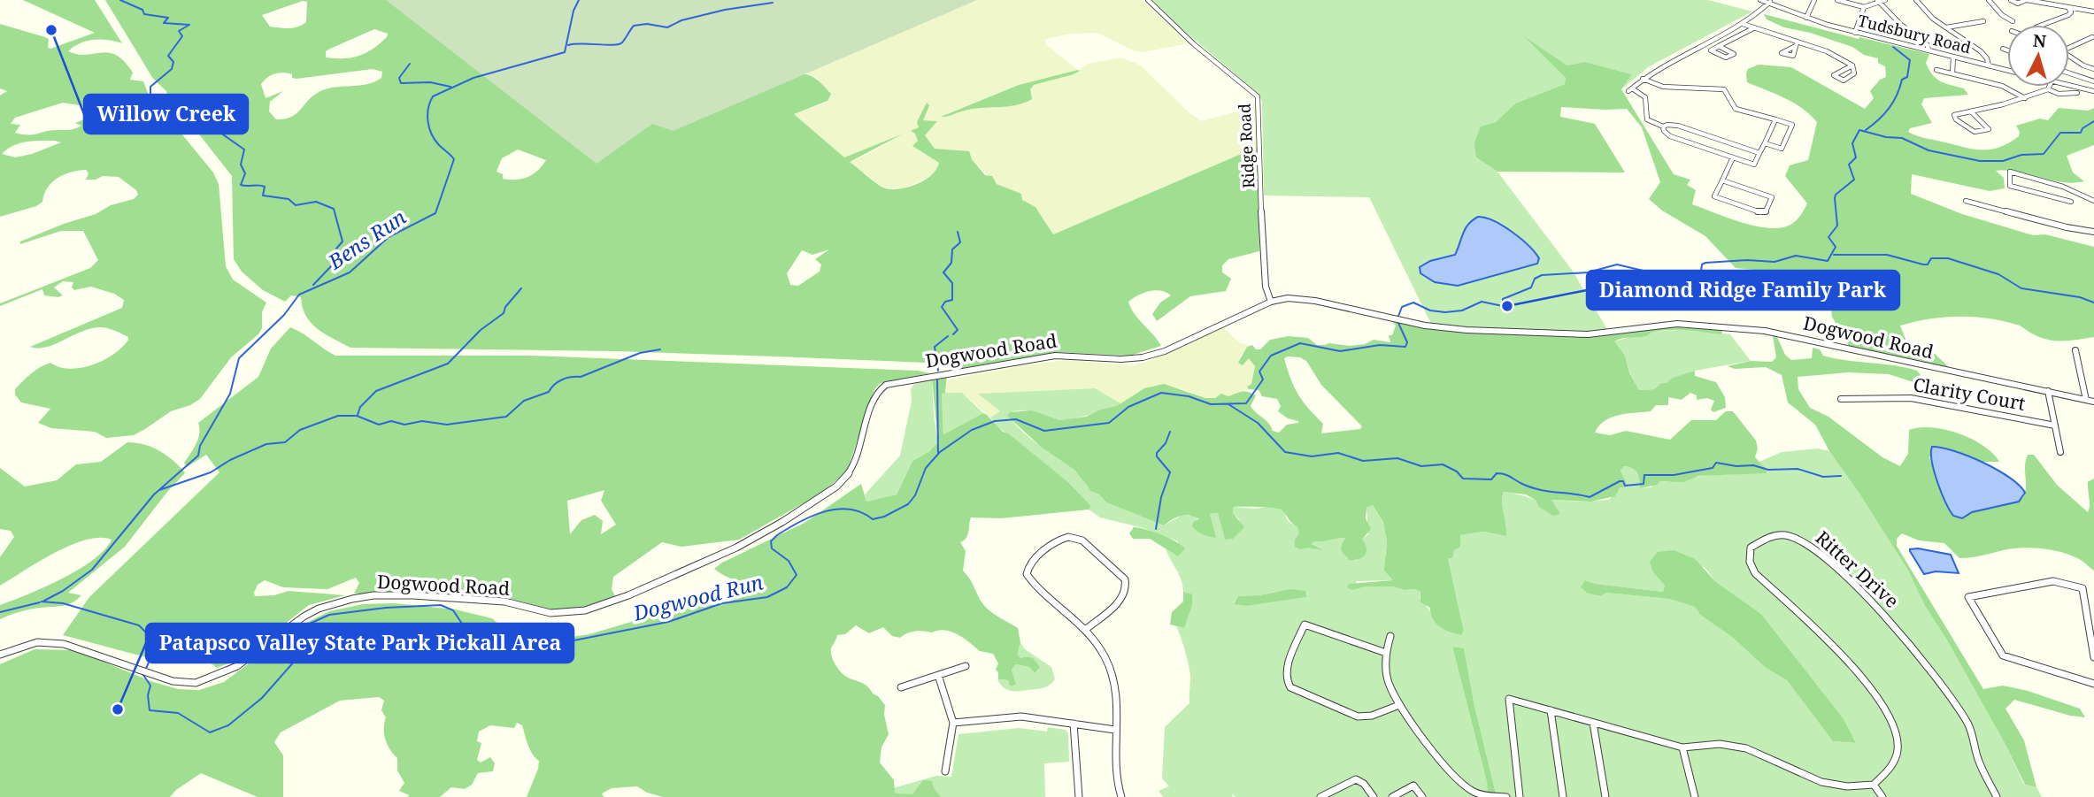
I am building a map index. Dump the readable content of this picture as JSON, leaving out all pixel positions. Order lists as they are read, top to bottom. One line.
{"streets":{"street":["Tudsbury Road","Ridge Road","Dogwood Road","Clarity Court","Ritter Drive"]},"crossings":[["Ridge Road","Dogwood Road"],["Dogwood Road","Clarity Court"]],"water":["Bens Run","Dogwood Run"],"places":["Willow Creek","Diamond Ridge Family Park","Patapsco Valley State Park Pickall Area"],"north":"top"}
